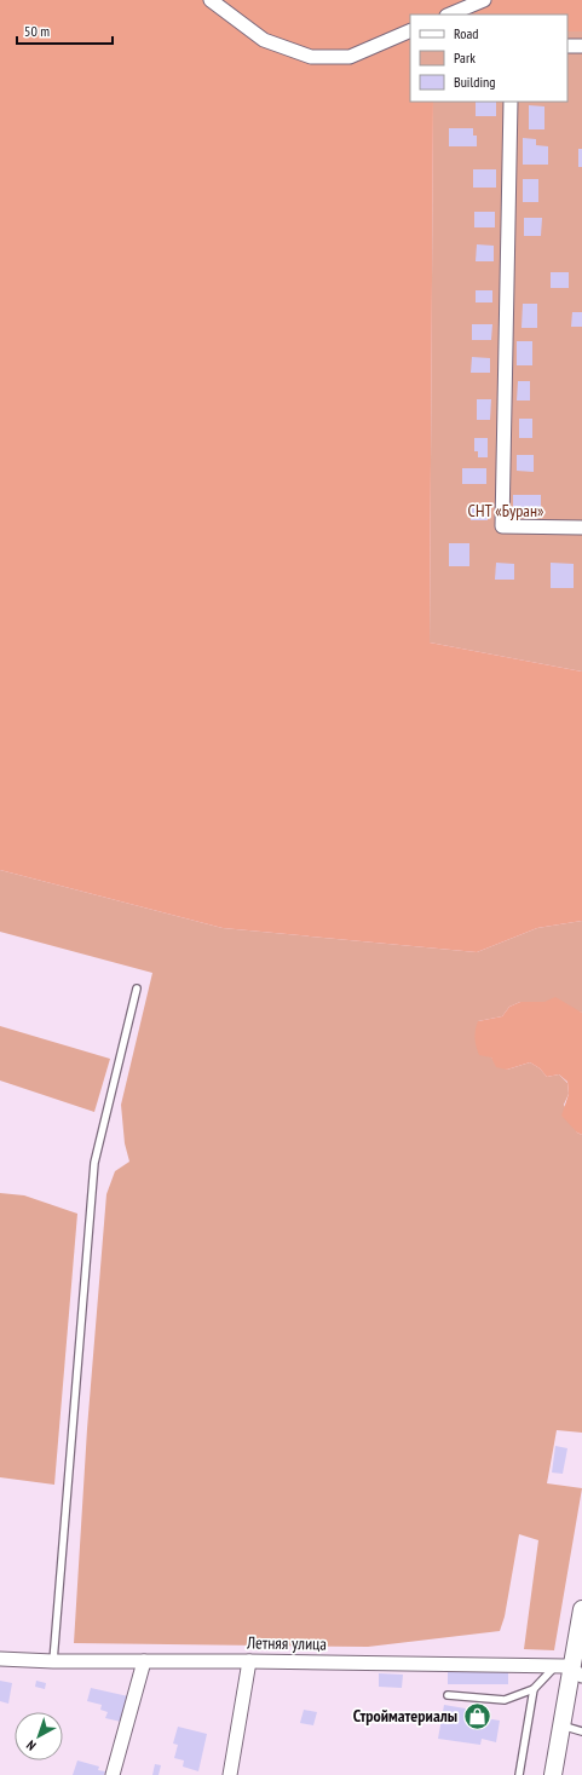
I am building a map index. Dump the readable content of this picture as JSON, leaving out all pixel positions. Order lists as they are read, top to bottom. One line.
{"streets":{"street":["Летняя улица"]},"parks":["СНТ «Буран»"],"places":{"shop":["Стройматериалы"]},"legend":["Road","Park","Building"],"scale_bar":"50 m","north":"bottom left"}
